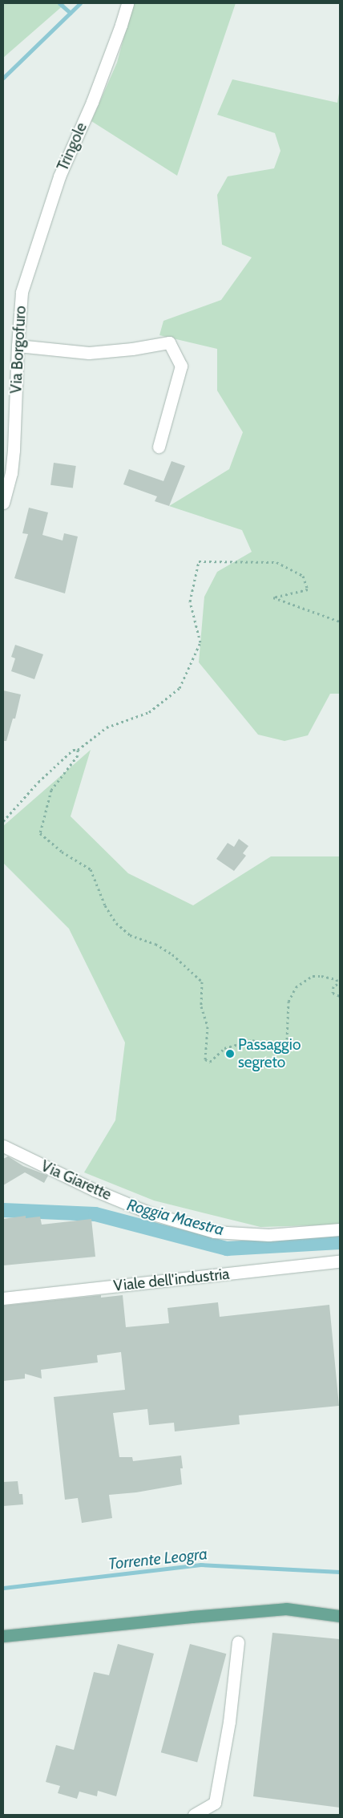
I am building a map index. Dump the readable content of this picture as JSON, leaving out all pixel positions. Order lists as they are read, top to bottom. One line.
{"streets":{"street":["Tringole","Via Borgofuro","Via Giarette","Viale dell'industria"]},"crossings":[["Tringole","Via Borgofuro"]],"water":["Roggia Maestra","Torrente Leogra"],"places":["Passaggio segreto"]}
